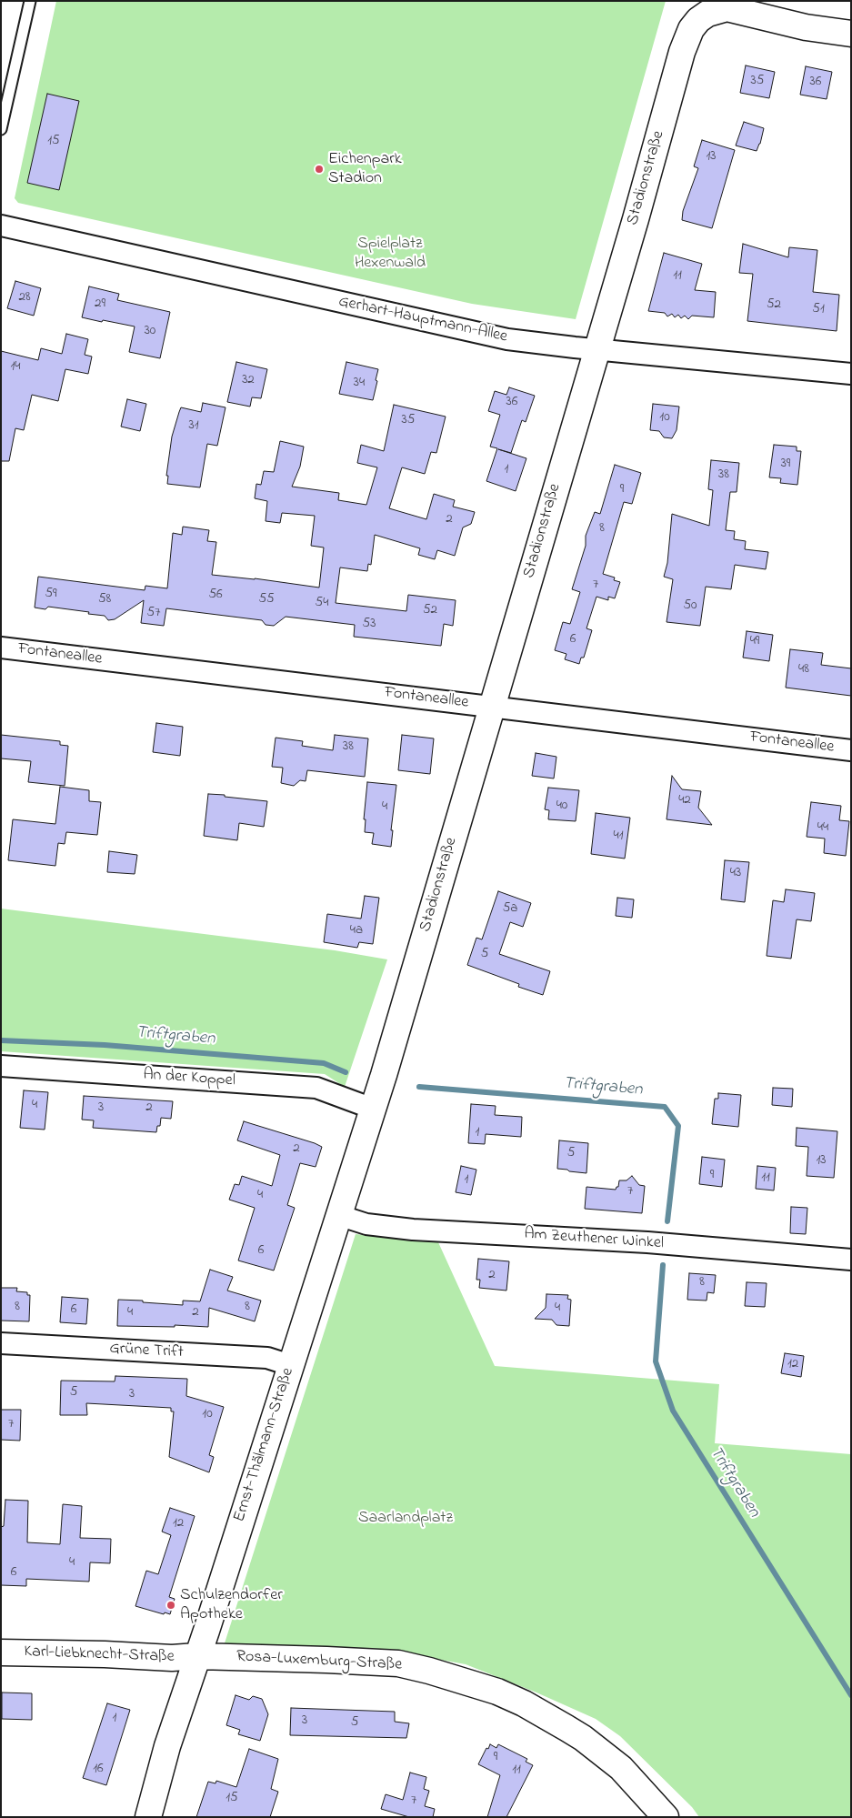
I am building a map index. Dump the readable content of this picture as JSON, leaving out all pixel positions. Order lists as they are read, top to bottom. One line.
{"streets":{"street":["Stadionstraße","Gerhart-Hauptmann-Allee","Fontaneallee","An der Koppel","Am Zeuthener Winkel","Grüne Trift","Ernst-Thälmann-Straße","Karl-Liebknecht-Straße","Rosa-Luxemburg-Straße"]},"crossings":[["Stadionstraße","Gerhart-Hauptmann-Allee"],["Stadionstraße","Fontaneallee"],["Stadionstraße","Ernst-Thälmann-Straße"],["An der Koppel","Ernst-Thälmann-Straße"],["Am Zeuthener Winkel","Ernst-Thälmann-Straße"],["Grüne Trift","Ernst-Thälmann-Straße"],["Ernst-Thälmann-Straße","Karl-Liebknecht-Straße"],["Ernst-Thälmann-Straße","Rosa-Luxemburg-Straße"],["Karl-Liebknecht-Straße","Rosa-Luxemburg-Straße"]],"water":["Triftgraben"],"parks":["Spielplatz Hexenwald","Saarlandplatz"],"places":["Eichenpark Stadion","Schulzendorfer Apotheke"],"house_numbers":["35","36","15","13","11","28","29","52","51","30","14","32","34","36","10","35","31","39","1","38","9","2","8","7","59","56","58","55","54","50","52","57","53","6","49","48","38","42","40","4","44","41","43","5a","4a","5","4","3","2","1","2","5","13","9","11","1","7","4","6","2","8","8","8","4","6","4","2","12","5","3","10","7","12","4","6","1","3","5","9","16","11","15","7"]}
